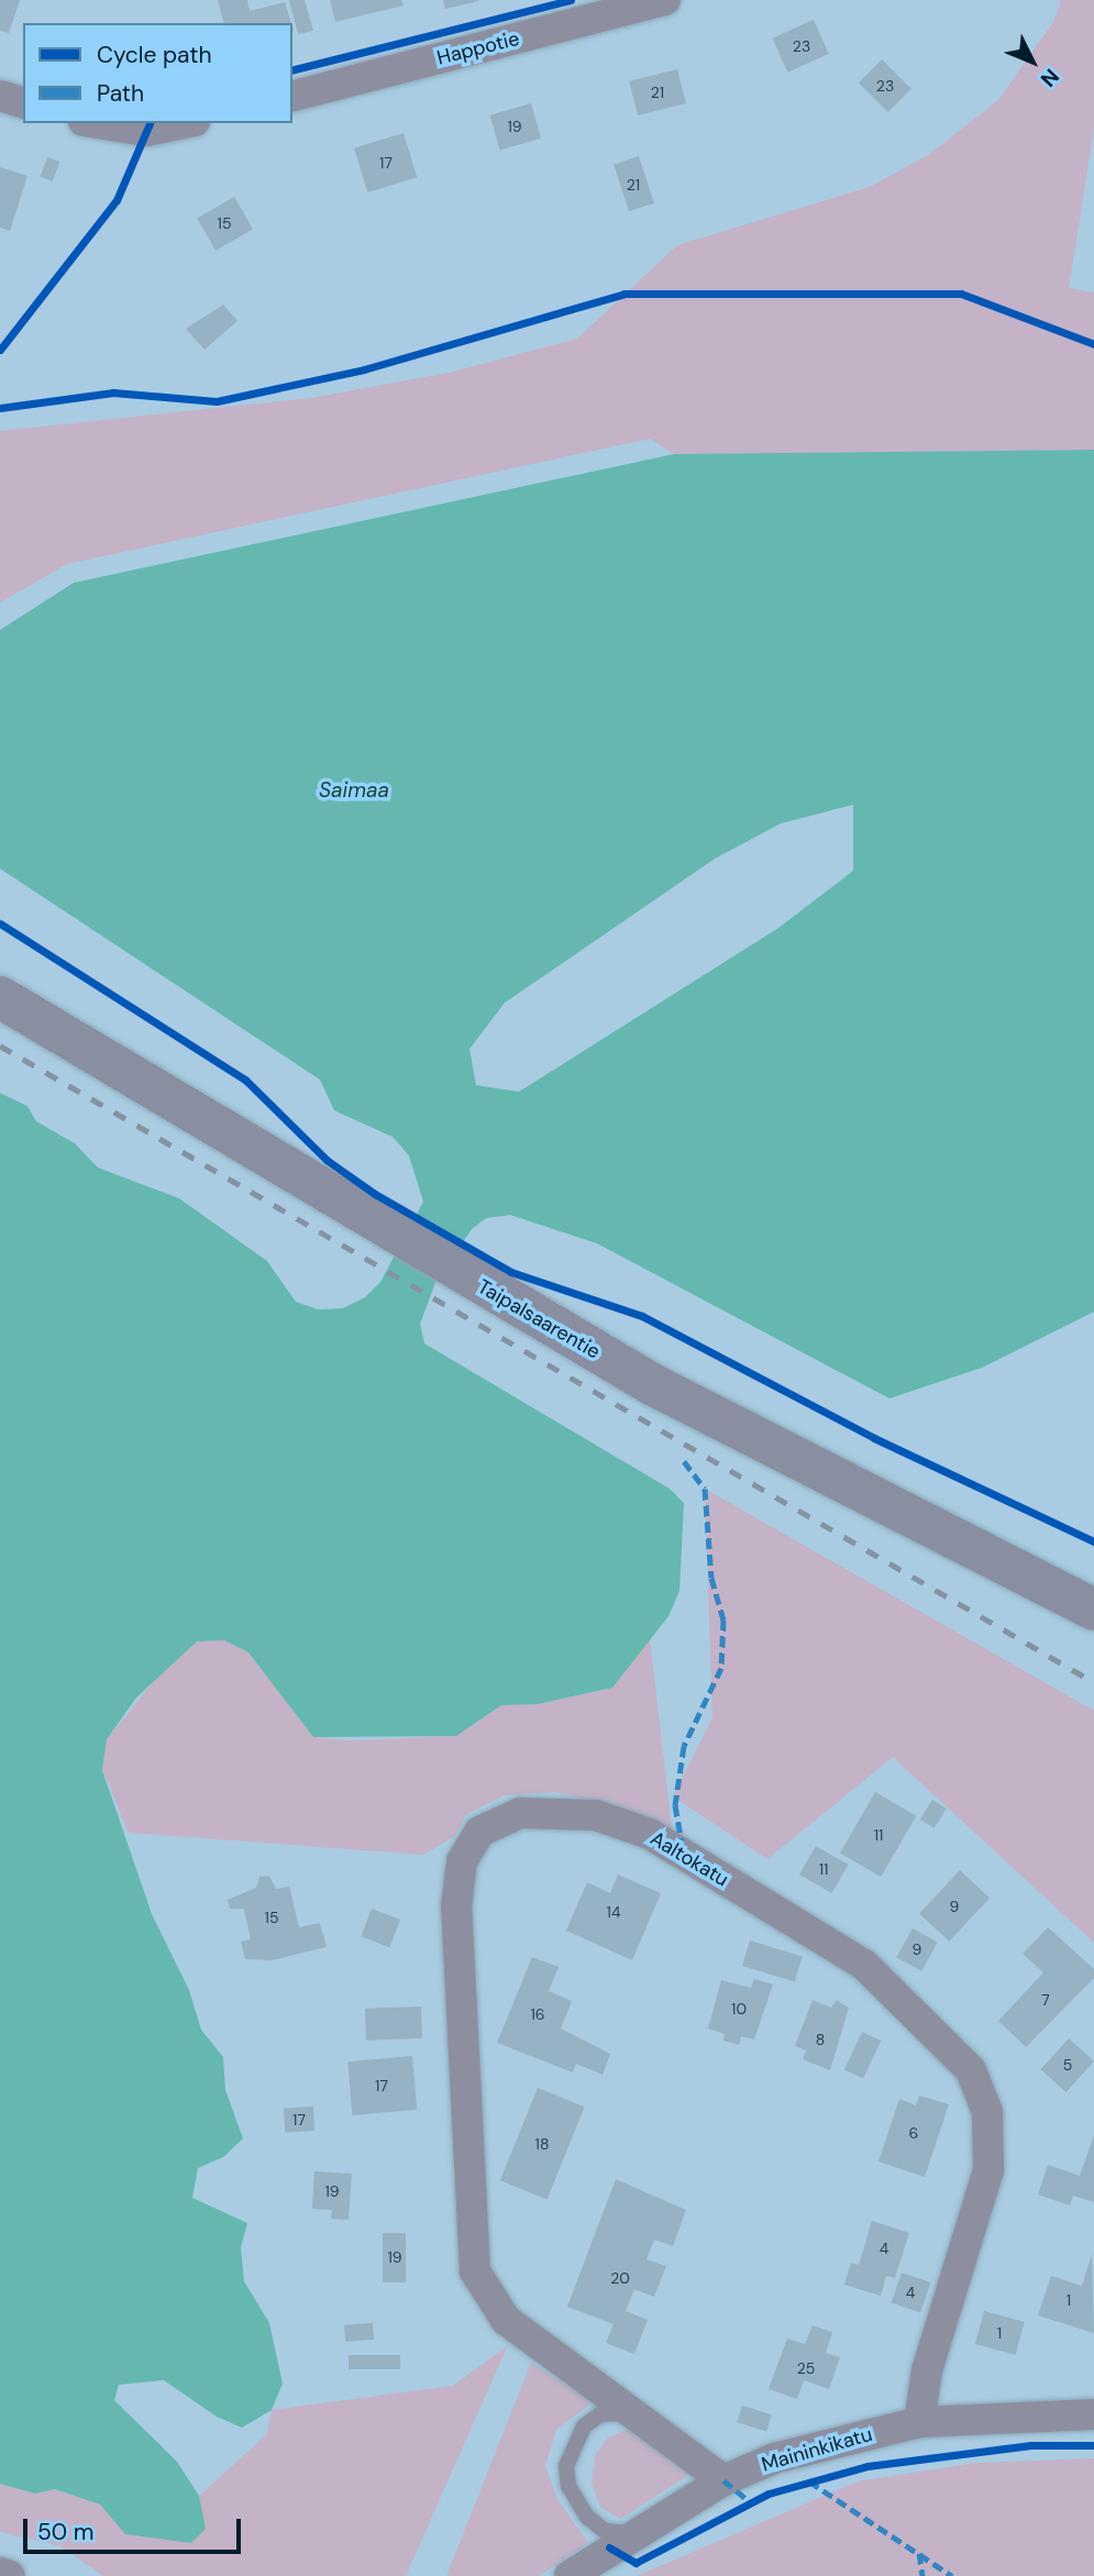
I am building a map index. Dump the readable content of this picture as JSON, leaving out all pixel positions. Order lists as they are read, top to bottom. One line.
{"streets":{"main road":["Taipalsaarentie"],"street":["Happotie","Aaltokatu","Maininkikatu"]},"crossings":[["Aaltokatu","Maininkikatu"]],"water":["Saimaa"],"house_numbers":["23","23","21","19","17","21","15","11","11","9","14","15","9","7","10","16","8","5","17","17","6","18","19","4","19","20","4","1","1","25"],"legend":["Cycle path","Path"],"scale_bar":"50 m","north":"bottom right"}
